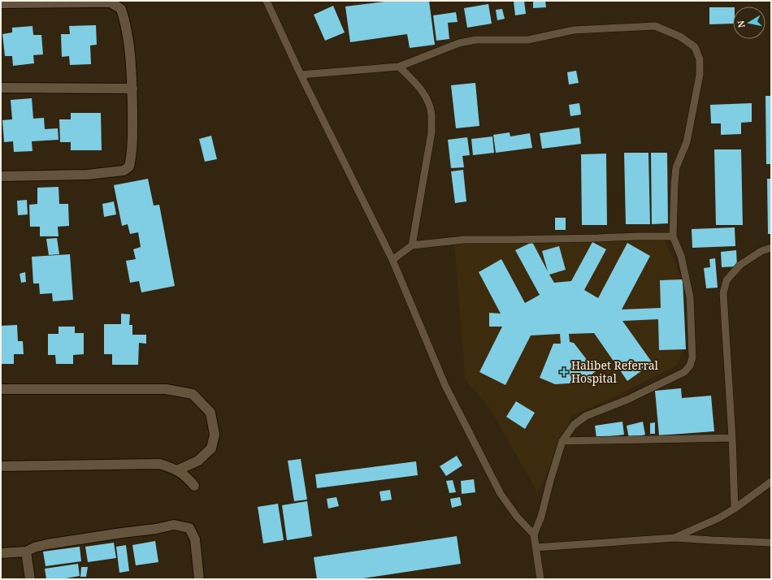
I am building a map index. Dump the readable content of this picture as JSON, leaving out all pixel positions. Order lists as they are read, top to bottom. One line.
{"places":{"health":["Halibet Referral Hospital"]},"north":"left"}
